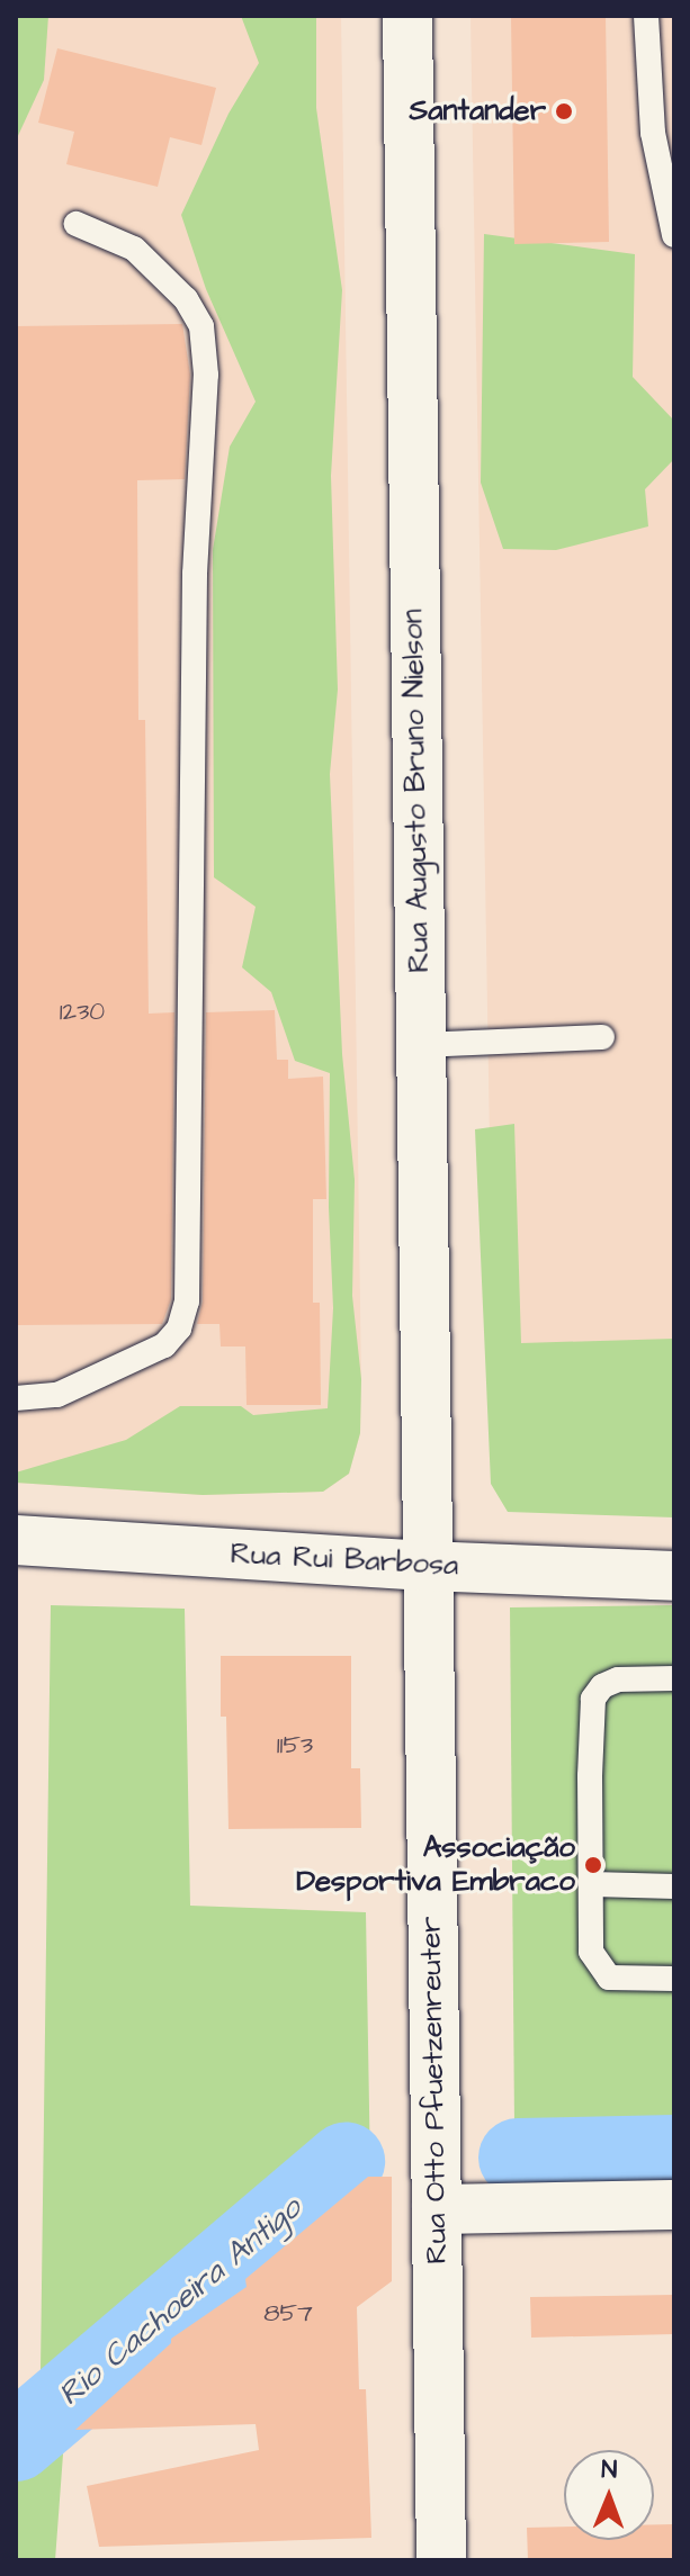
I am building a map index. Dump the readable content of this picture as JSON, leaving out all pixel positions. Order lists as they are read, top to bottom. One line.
{"streets":{"main road":["Rua Augusto Bruno Nielson","Rua Rui Barbosa","Rua Otto Pfuetzenreuter"]},"crossings":[["Rua Augusto Bruno Nielson","Rua Rui Barbosa"],["Rua Augusto Bruno Nielson","Rua Otto Pfuetzenreuter"],["Rua Rui Barbosa","Rua Otto Pfuetzenreuter"]],"water":["Rio Cachoeira Antigo"],"places":["Santander","Associação Desportiva Embraco"],"house_numbers":["1230","1153","857"],"north":"top"}
